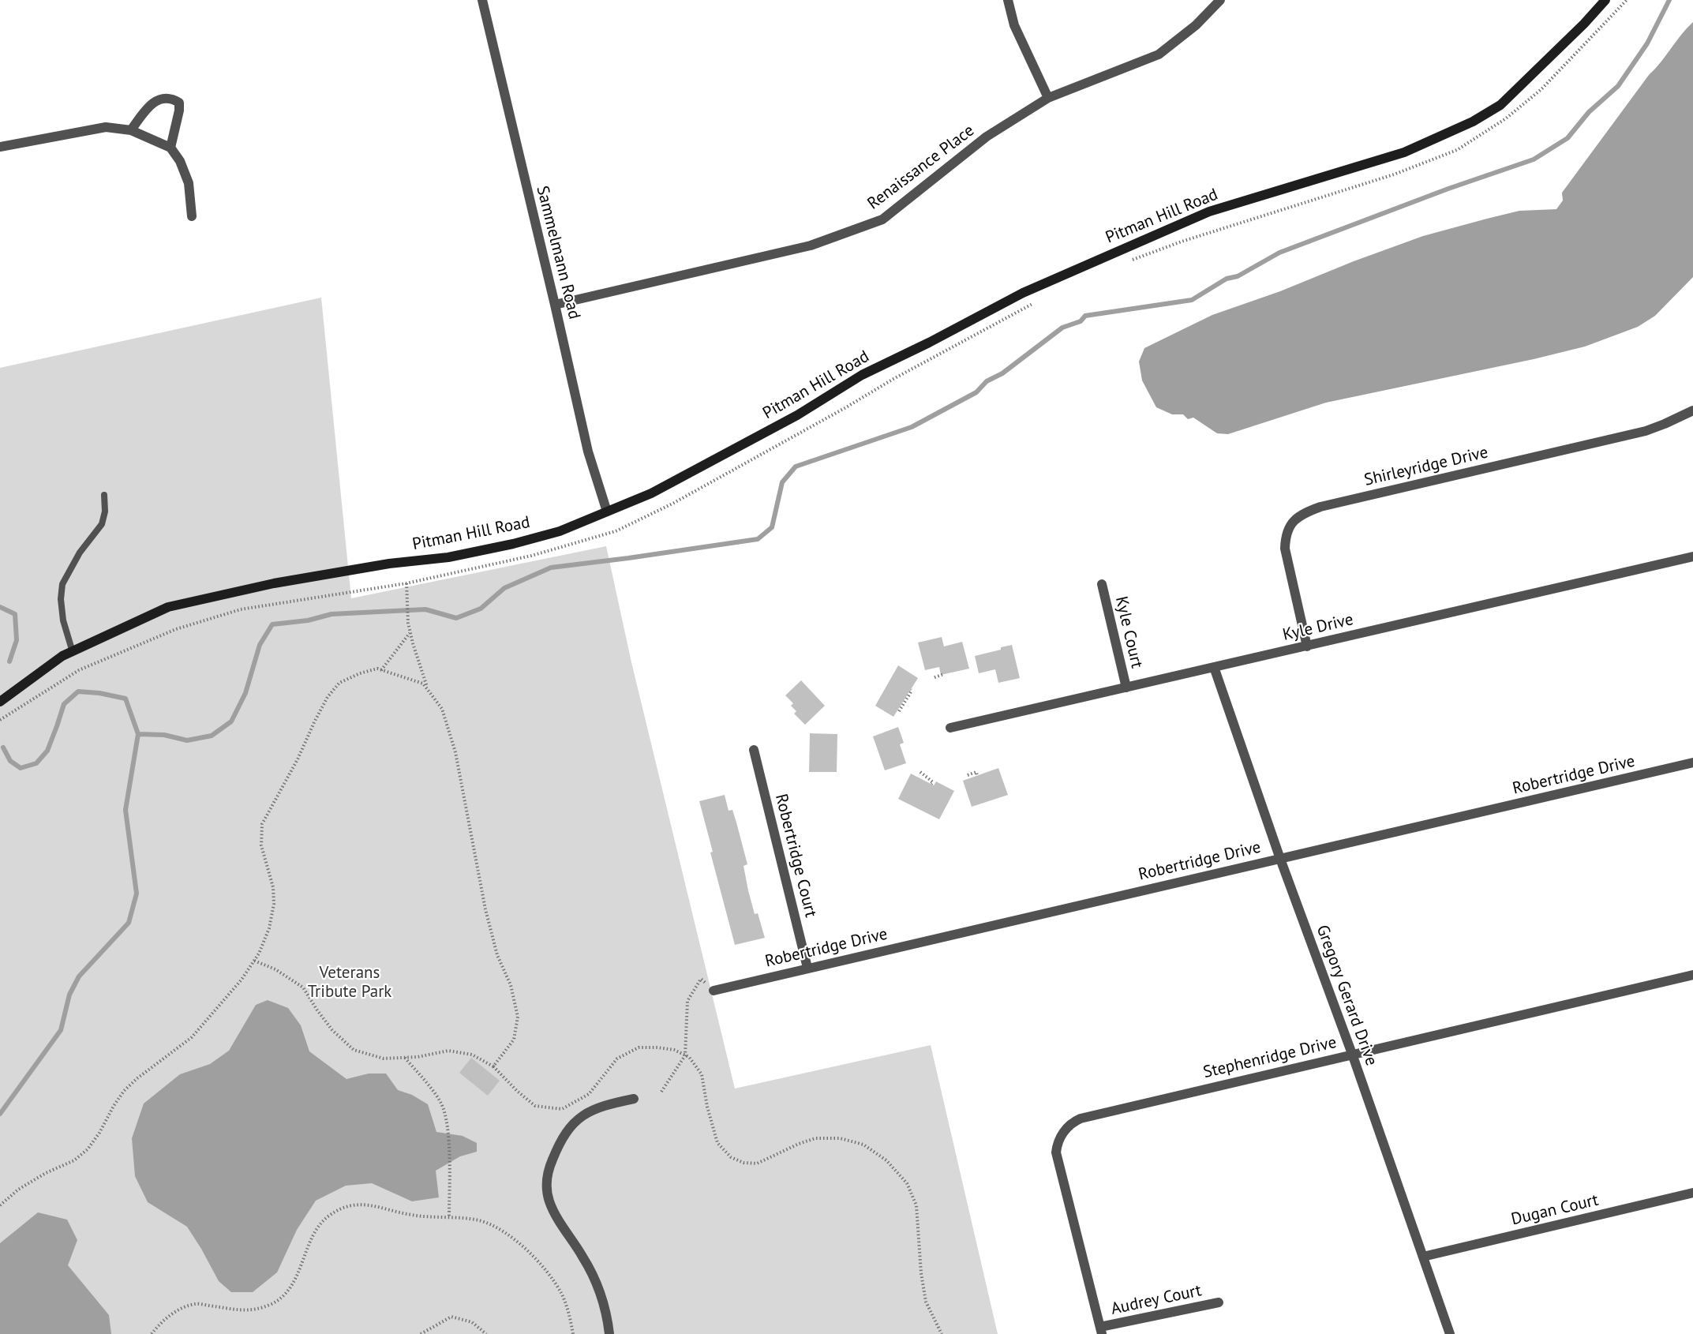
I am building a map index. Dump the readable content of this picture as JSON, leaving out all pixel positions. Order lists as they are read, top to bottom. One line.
{"streets":{"main road":["Pitman Hill Road"],"street":["Renaissance Place","Sammelmann Road","Shirleyridge Drive","Kyle Drive","Kyle Court","Robertridge Drive","Robertridge Court","Gregory Gerard Drive","Stephenridge Drive","Dugan Court","Audrey Court"]},"crossings":[["Renaissance Place","Sammelmann Road"],["Pitman Hill Road","Sammelmann Road"],["Shirleyridge Drive","Kyle Drive"],["Kyle Drive","Kyle Court"],["Kyle Drive","Gregory Gerard Drive"],["Robertridge Drive","Robertridge Court"],["Robertridge Drive","Gregory Gerard Drive"],["Gregory Gerard Drive","Stephenridge Drive"],["Gregory Gerard Drive","Dugan Court"],["Stephenridge Drive","Audrey Court"]],"parks":["Veterans Tribute Park"]}
